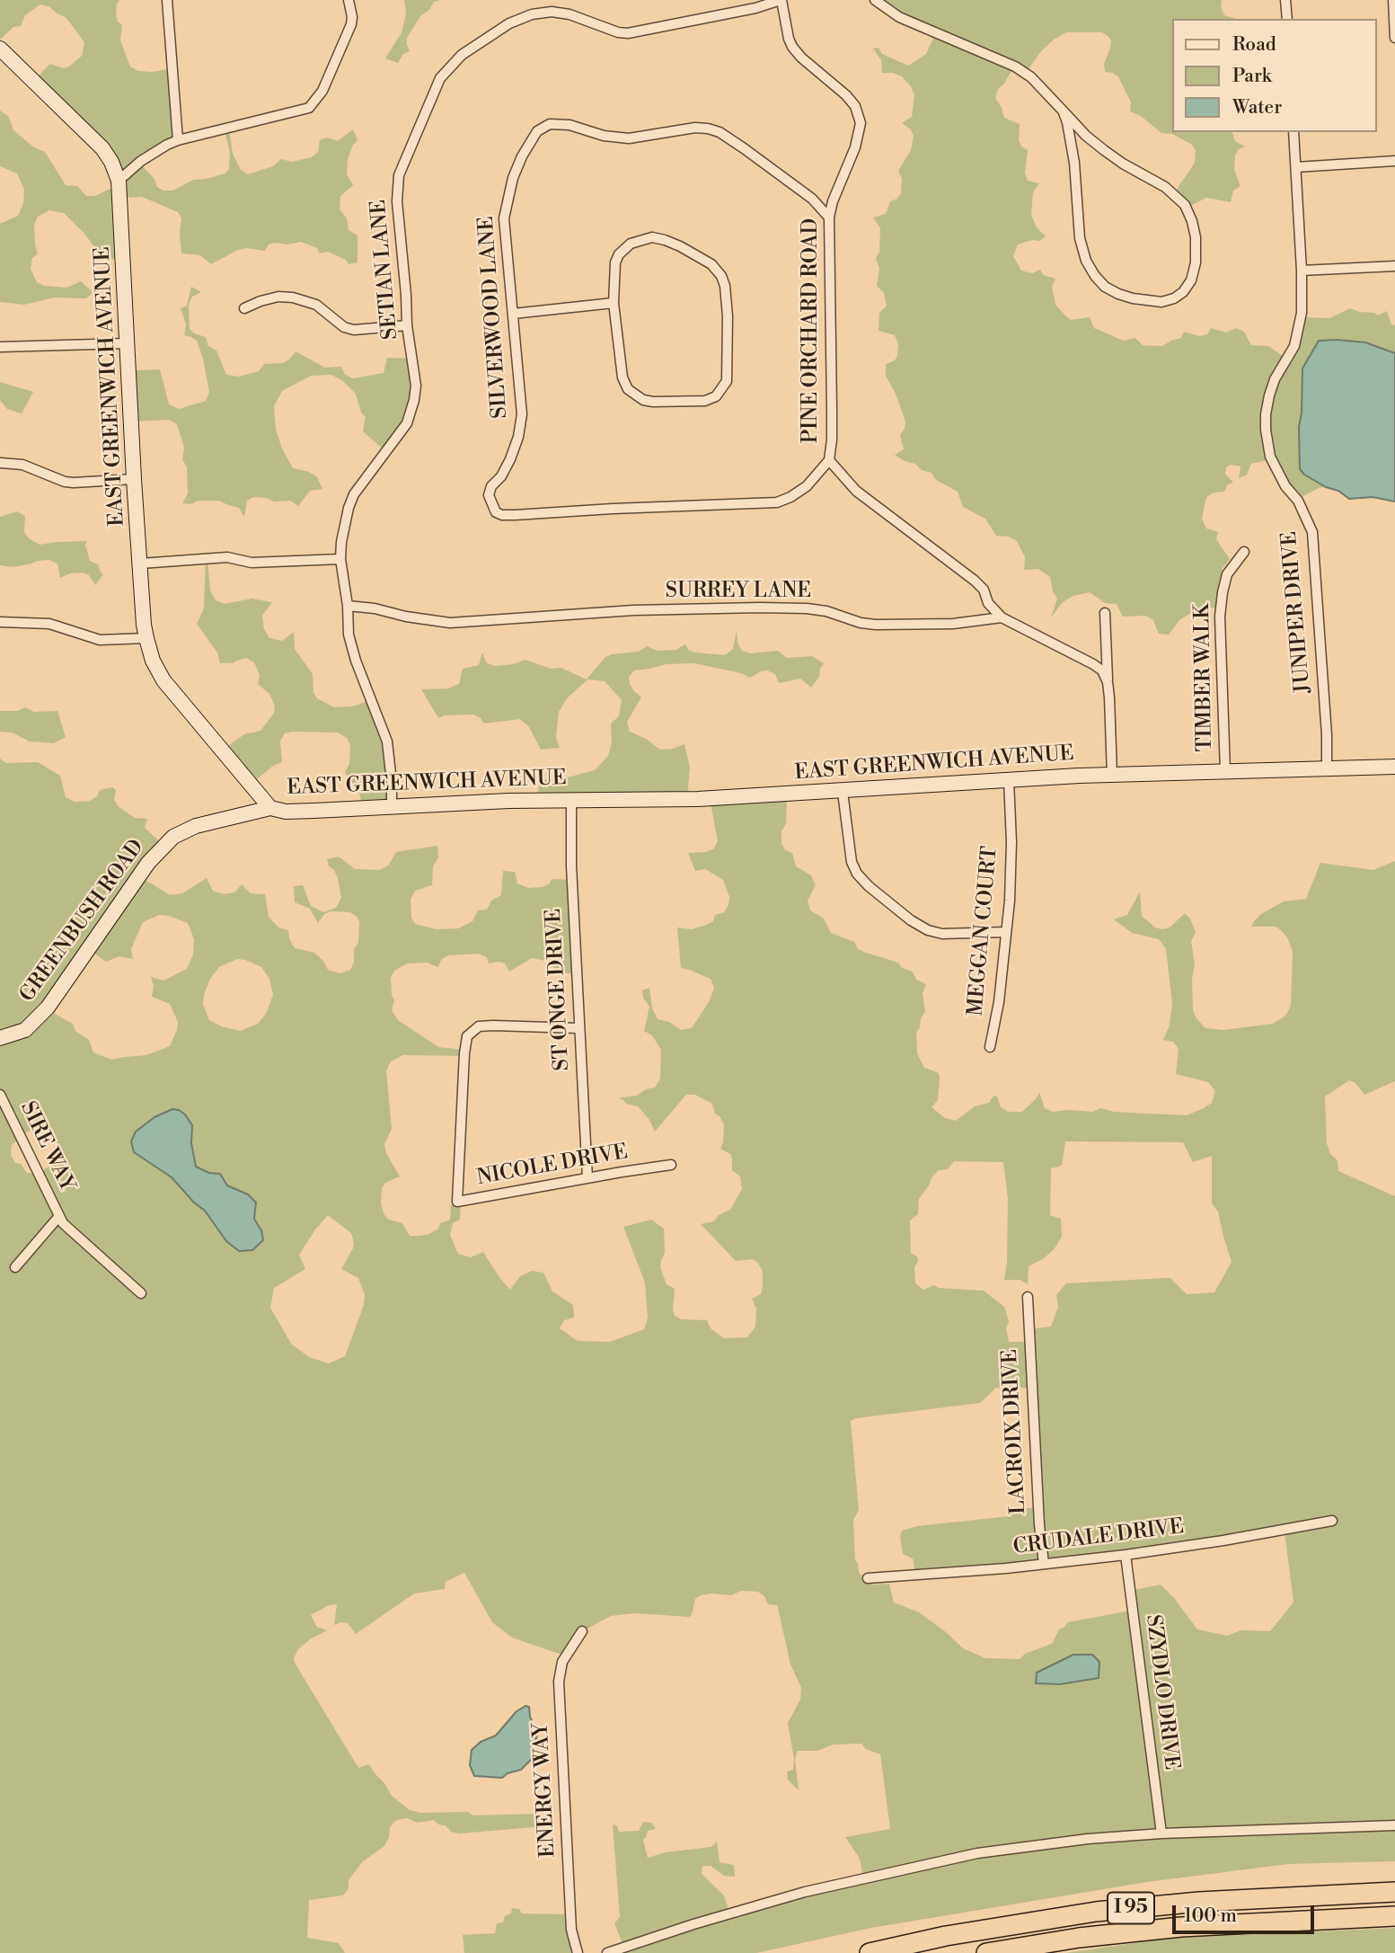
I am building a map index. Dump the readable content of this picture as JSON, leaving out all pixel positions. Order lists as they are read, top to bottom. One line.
{"streets":{"highway":["I 95"],"street":["SETIAN LANE","SILVERWOOD LANE","PINE ORCHARD ROAD","EAST GREENWICH AVENUE","SURREY LANE","JUNIPER DRIVE","TIMBER WALK","GREENBUSH ROAD","MEGGAN COURT","ST ONGE DRIVE","SIRE WAY","NICOLE DRIVE","LACROIX DRIVE","CRUDALE DRIVE","SZYDLO DRIVE","ENERGY WAY"]},"crossings":[["SETIAN LANE","PINE ORCHARD ROAD"],["SETIAN LANE","EAST GREENWICH AVENUE"],["SETIAN LANE","SURREY LANE"],["SILVERWOOD LANE","PINE ORCHARD ROAD"],["PINE ORCHARD ROAD","SURREY LANE"],["EAST GREENWICH AVENUE","JUNIPER DRIVE"],["EAST GREENWICH AVENUE","TIMBER WALK"],["EAST GREENWICH AVENUE","GREENBUSH ROAD"],["EAST GREENWICH AVENUE","MEGGAN COURT"],["EAST GREENWICH AVENUE","ST ONGE DRIVE"],["ST ONGE DRIVE","NICOLE DRIVE"],["LACROIX DRIVE","CRUDALE DRIVE"],["CRUDALE DRIVE","SZYDLO DRIVE"]],"legend":["Road","Park","Water"],"scale_bar":"100 m"}
